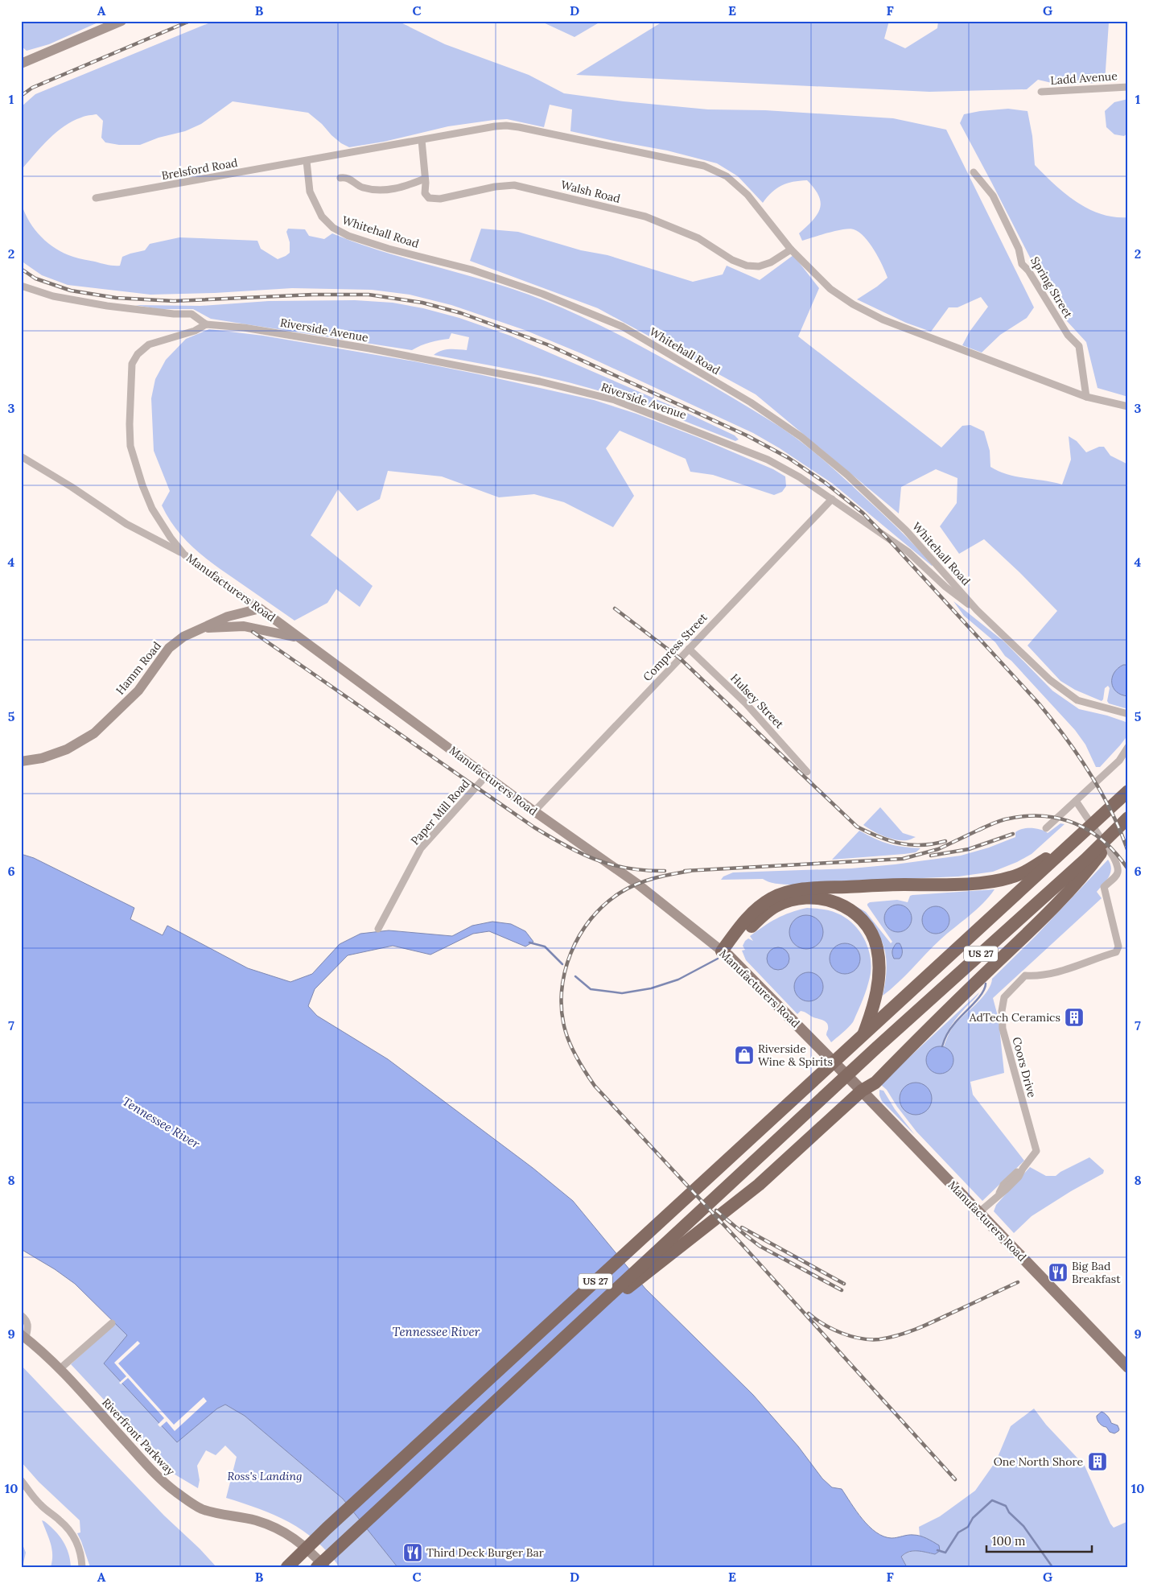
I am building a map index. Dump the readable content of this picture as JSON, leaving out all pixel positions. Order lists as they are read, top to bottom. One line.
{"streets":{"highway":["US 27"],"main road":["Manufacturers Road","Hamm Road","Riverfront Parkway"],"street":["Ladd Avenue","Brelsford Road","Walsh Road","Whitehall Road","Spring Street","Riverside Avenue","Compress Street","Hulsey Street","Paper Mill Road","Coors Drive"]},"crossings":[["Brelsford Road","Whitehall Road"],["Whitehall Road","Riverside Avenue"],["Riverside Avenue","Manufacturers Road"],["Riverside Avenue","Compress Street"],["Manufacturers Road","Compress Street"],["Manufacturers Road","Hamm Road"],["Manufacturers Road","Paper Mill Road"],["Manufacturers Road","Coors Drive"],["Compress Street","Hulsey Street"]],"water":["Tennessee River"],"parks":["Ross's Landing"],"places":{"building":["AdTech Ceramics","One North Shore"],"shop":["Riverside Wine & Spirits"],"restaurant":["Big Bad Breakfast","Third Deck Burger Bar"]},"scale_bar":"100 m","grid":{"columns":["A","B","C","D","E","F","G"],"rows":["1","2","3","4","5","6","7","8","9","10"]}}
